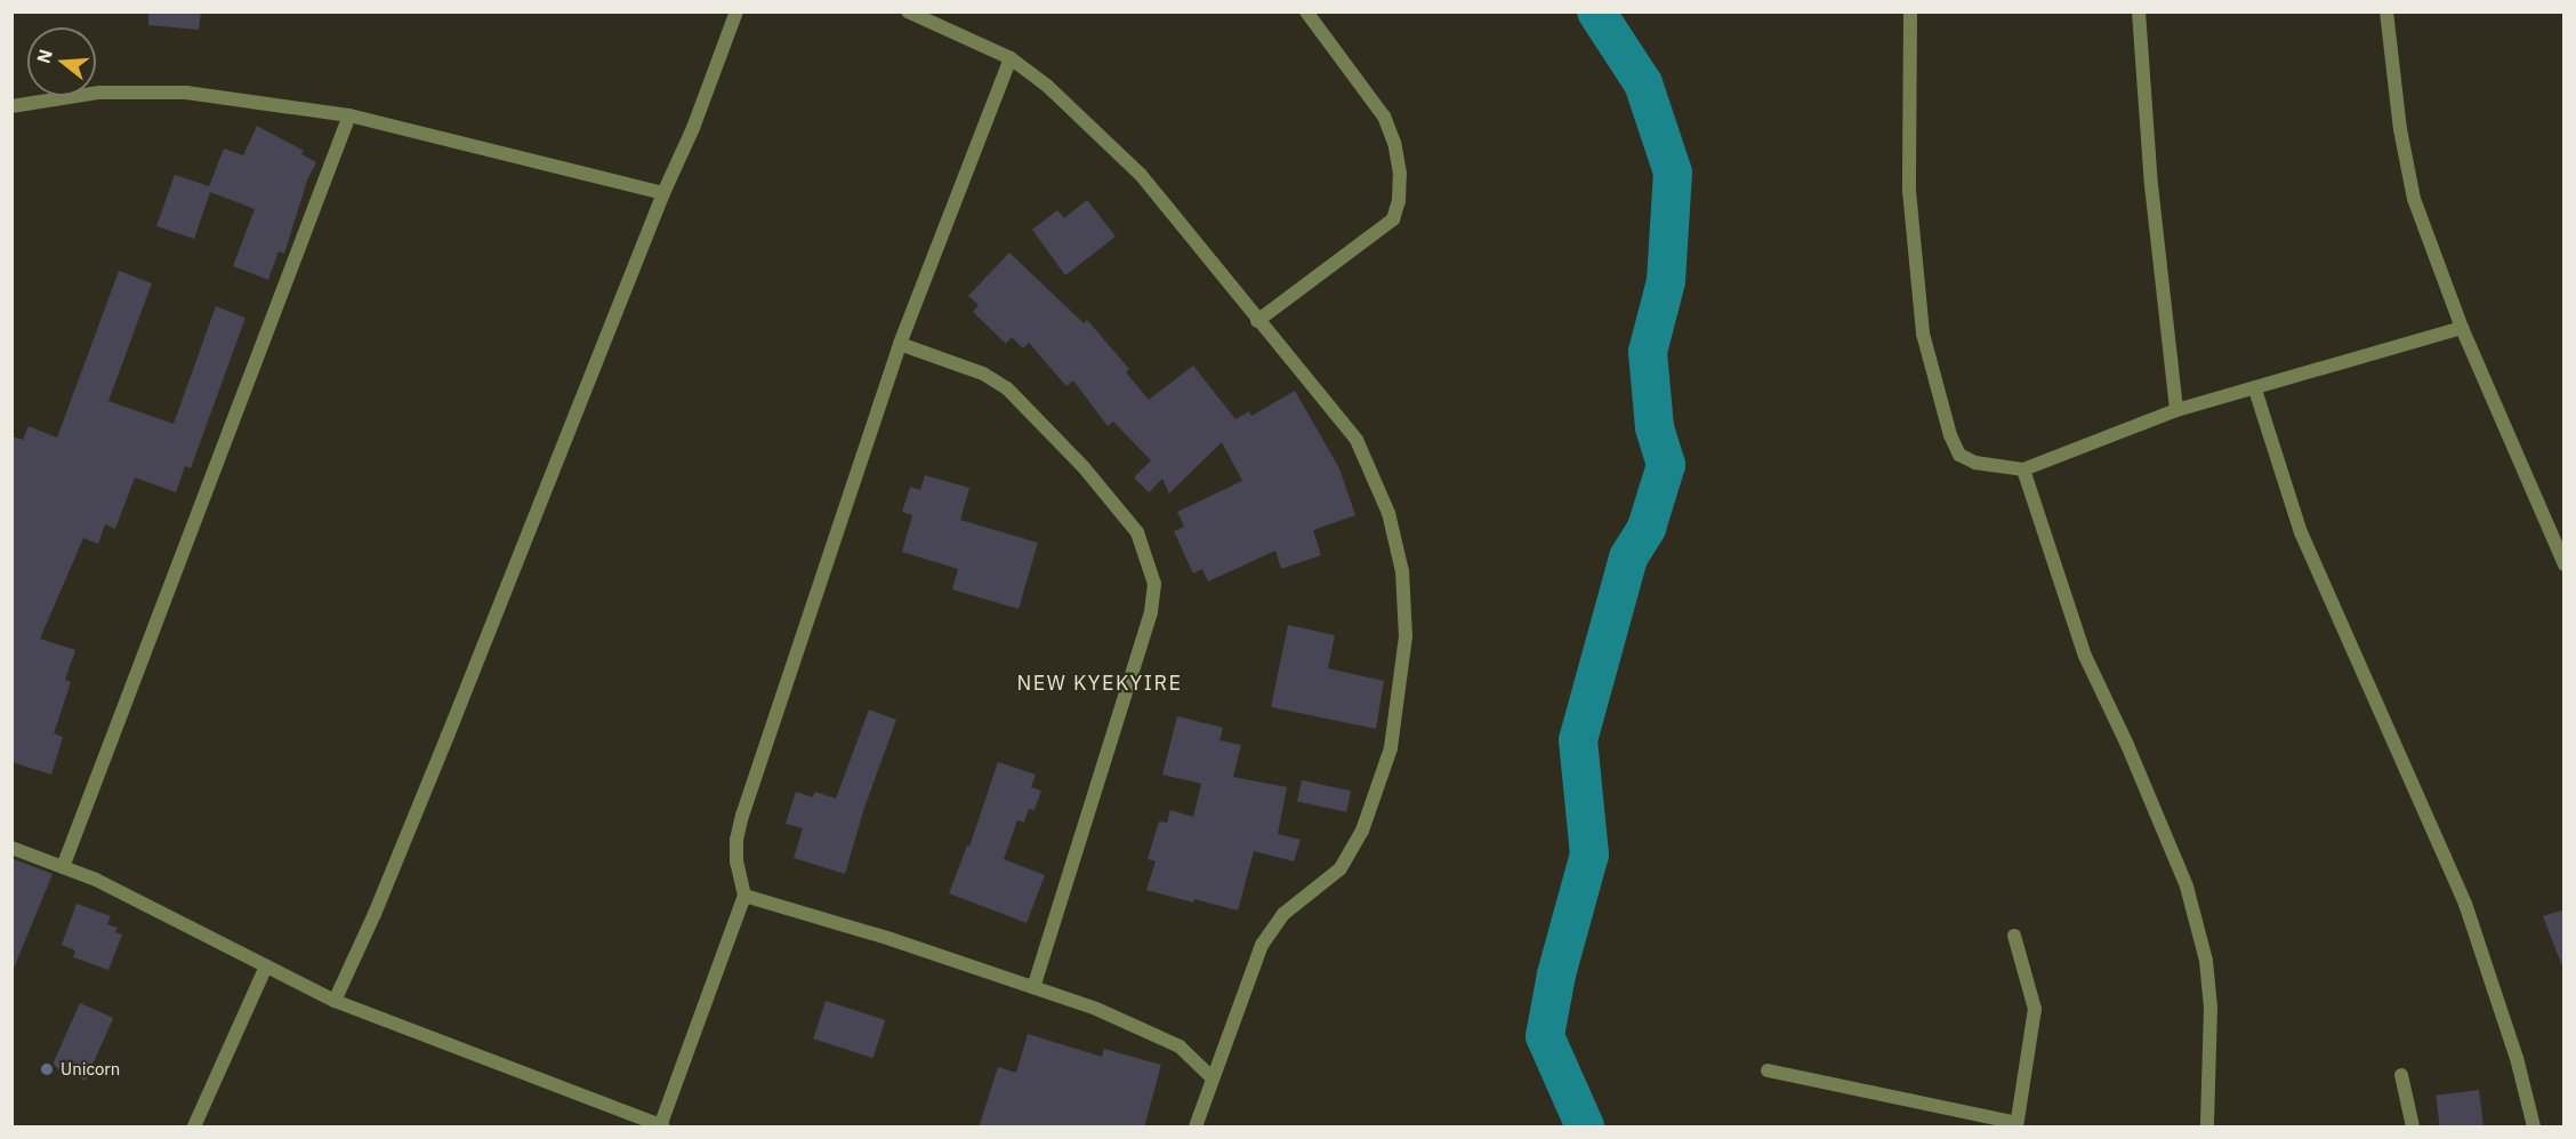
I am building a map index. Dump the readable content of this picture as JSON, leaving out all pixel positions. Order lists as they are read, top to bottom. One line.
{"districts":["NEW KYEKYIRE"],"places":["Unicorn"],"north":"left"}
